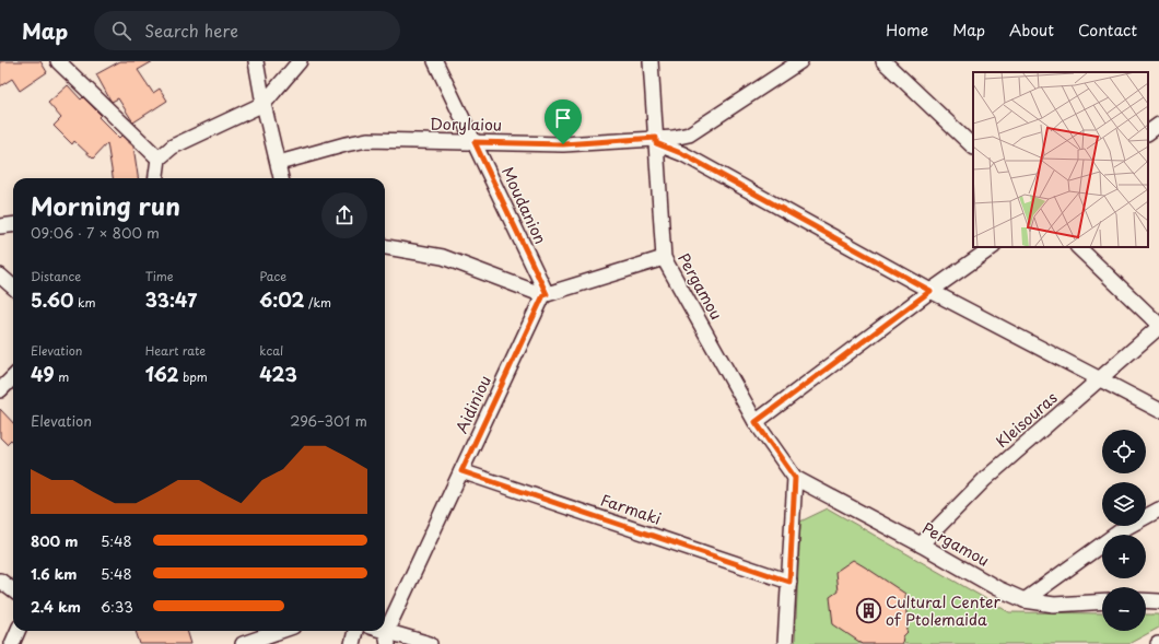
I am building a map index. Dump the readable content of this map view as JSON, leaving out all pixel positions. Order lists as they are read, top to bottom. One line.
{"streets":{"street":["Dorylaiou","Moudanion","Pergamou","Aidiniou","Kleisouras","Farmaki"]},"crossings":[["Dorylaiou","Moudanion"],["Dorylaiou","Pergamou"],["Moudanion","Aidiniou"],["Pergamou","Kleisouras"],["Aidiniou","Farmaki"]],"places":{"building":["Cultural Center of Ptolemaida"]},"page":{"header":"Map","search":"Search here","nav":["Home","Map","About","Contact"],"heading":["Morning run","09:06 · 7 × 800 m"],"stats":[["Distance","5.60 km"],["Time","33:47"],["Pace","6:02 /km"],["Elevation","49 m"],["Heart rate","162 bpm"],["kcal","423"]],"chart":["Elevation","296–301 m"],"map_buttons":["+","−"],"list":[{"name":"800 m","note":"5:48"},{"name":"1.6 km","note":"5:48"},{"name":"2.4 km","note":"6:33"}]}}
